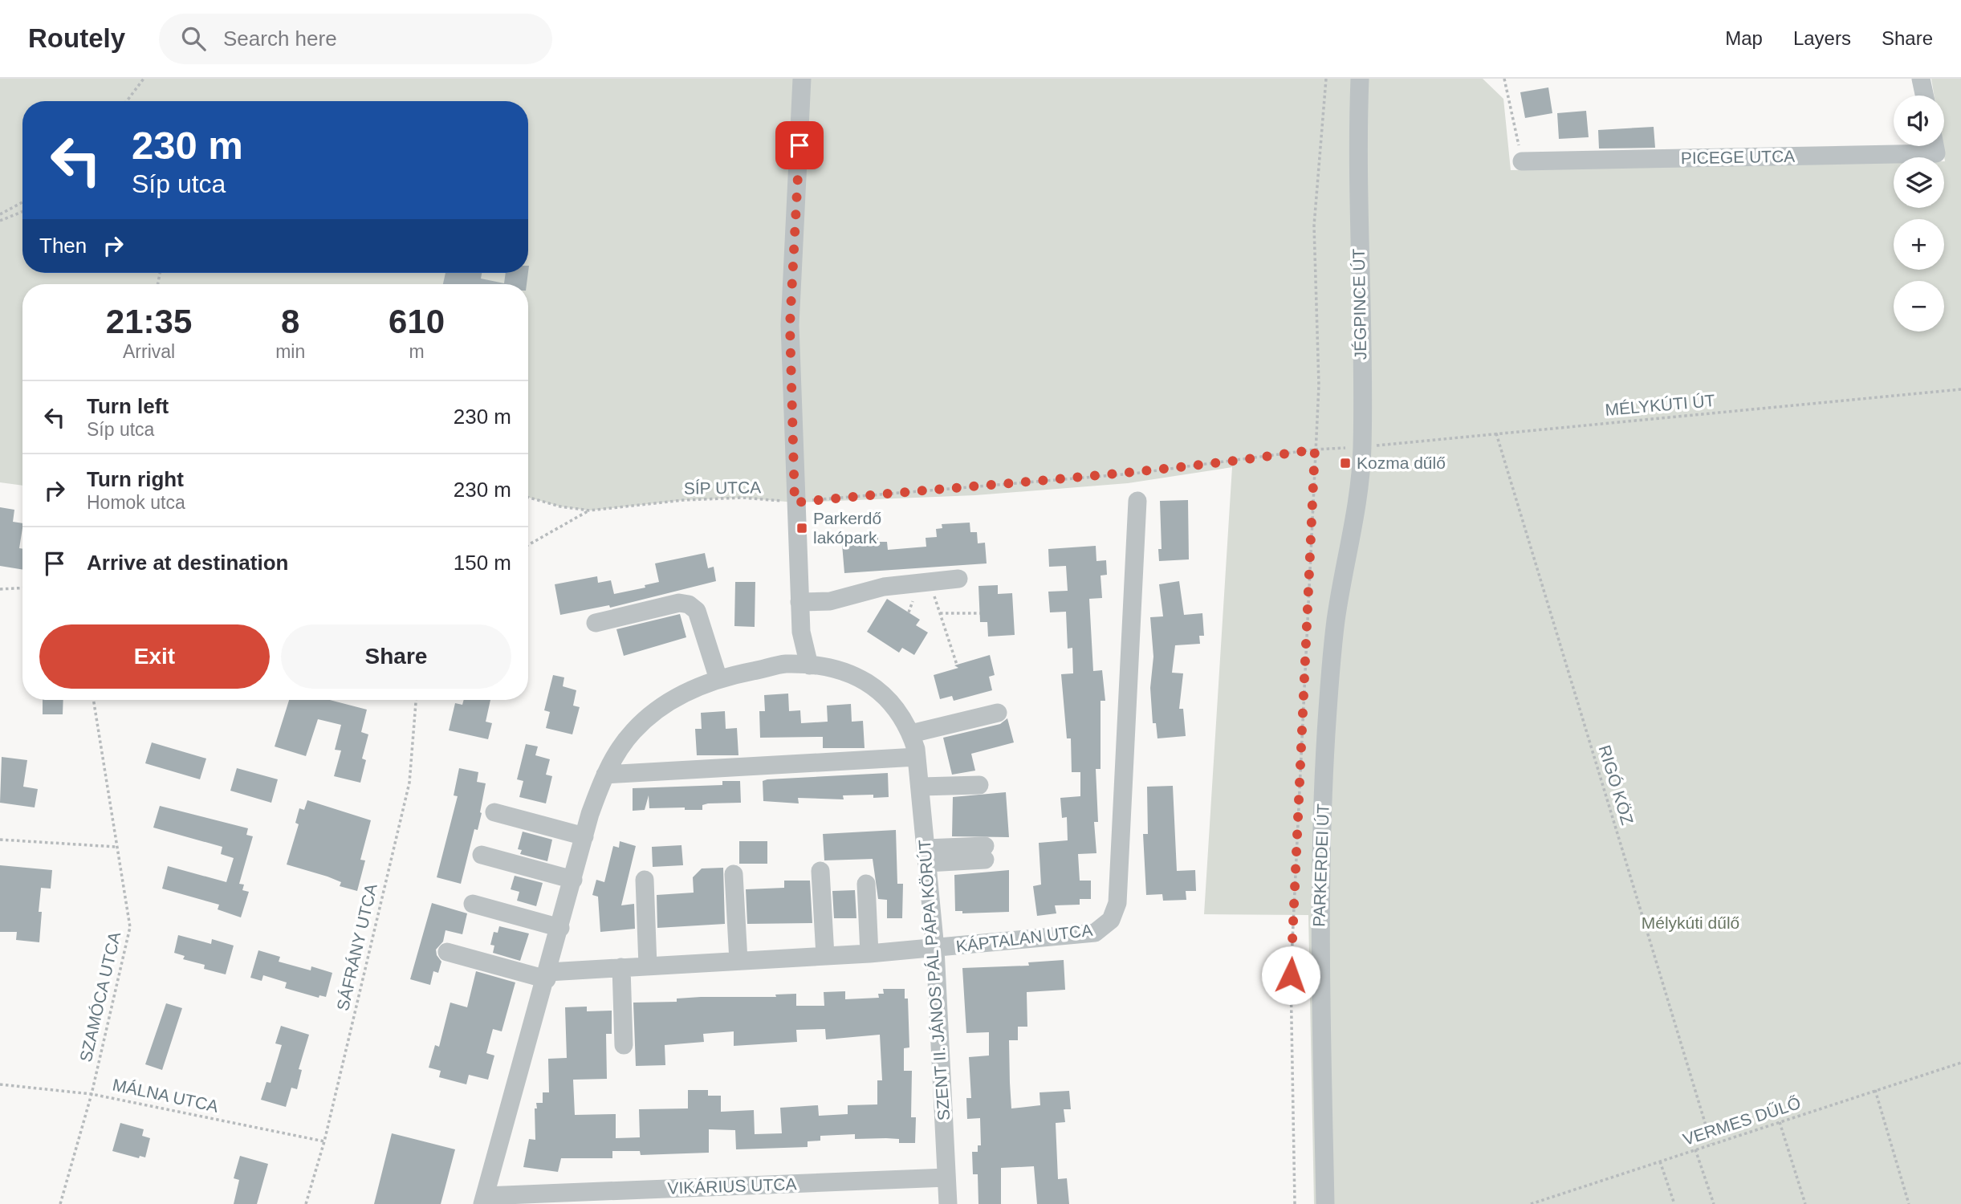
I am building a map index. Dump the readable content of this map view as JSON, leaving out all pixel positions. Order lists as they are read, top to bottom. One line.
{"streets":{"street":["PICEGE UTCA","JÉGPINCE ÚT","PARKERDEI ÚT","KÁPTALAN UTCA","SZENT II. JÁNOS PÁL PÁPA KÖRÚT","VIKÁRIUS UTCA"],"path":["MÉLYKÚTI ÚT","SÍP UTCA","RIGÓ KÖZ","SÁFRÁNY UTCA","SZAMÓCA UTCA","MÁLNA UTCA","VERMES DŰLŐ"]},"crossings":[["JÉGPINCE ÚT","MÉLYKÚTI ÚT"],["JÉGPINCE ÚT","SÍP UTCA"],["JÉGPINCE ÚT","PARKERDEI ÚT"],["MÉLYKÚTI ÚT","SÍP UTCA"],["MÉLYKÚTI ÚT","RIGÓ KÖZ"],["RIGÓ KÖZ","VERMES DŰLŐ"],["KÁPTALAN UTCA","SZENT II. JÁNOS PÁL PÁPA KÖRÚT"],["SÁFRÁNY UTCA","MÁLNA UTCA"],["SZENT II. JÁNOS PÁL PÁPA KÖRÚT","VIKÁRIUS UTCA"],["SZAMÓCA UTCA","MÁLNA UTCA"]],"parks":["Mélykúti dűlő"],"places":{"transit":["Kozma dűlő","Parkerdő lakópark"]},"page":{"header":"Routely","search":"Search here","nav":["Map","Layers","Share"],"map_buttons":["+","−"],"turn":["230 m","Síp utca"],"then":"Then","eta":["21:35","Arrival","8","min","610","m"],"list":[{"name":"Turn left","note":"Síp utca","value":"230 m"},{"name":"Turn right","note":"Homok utca","value":"230 m"},{"name":"Arrive at destination","value":"150 m"}],"buttons":["Exit","Share"]}}
